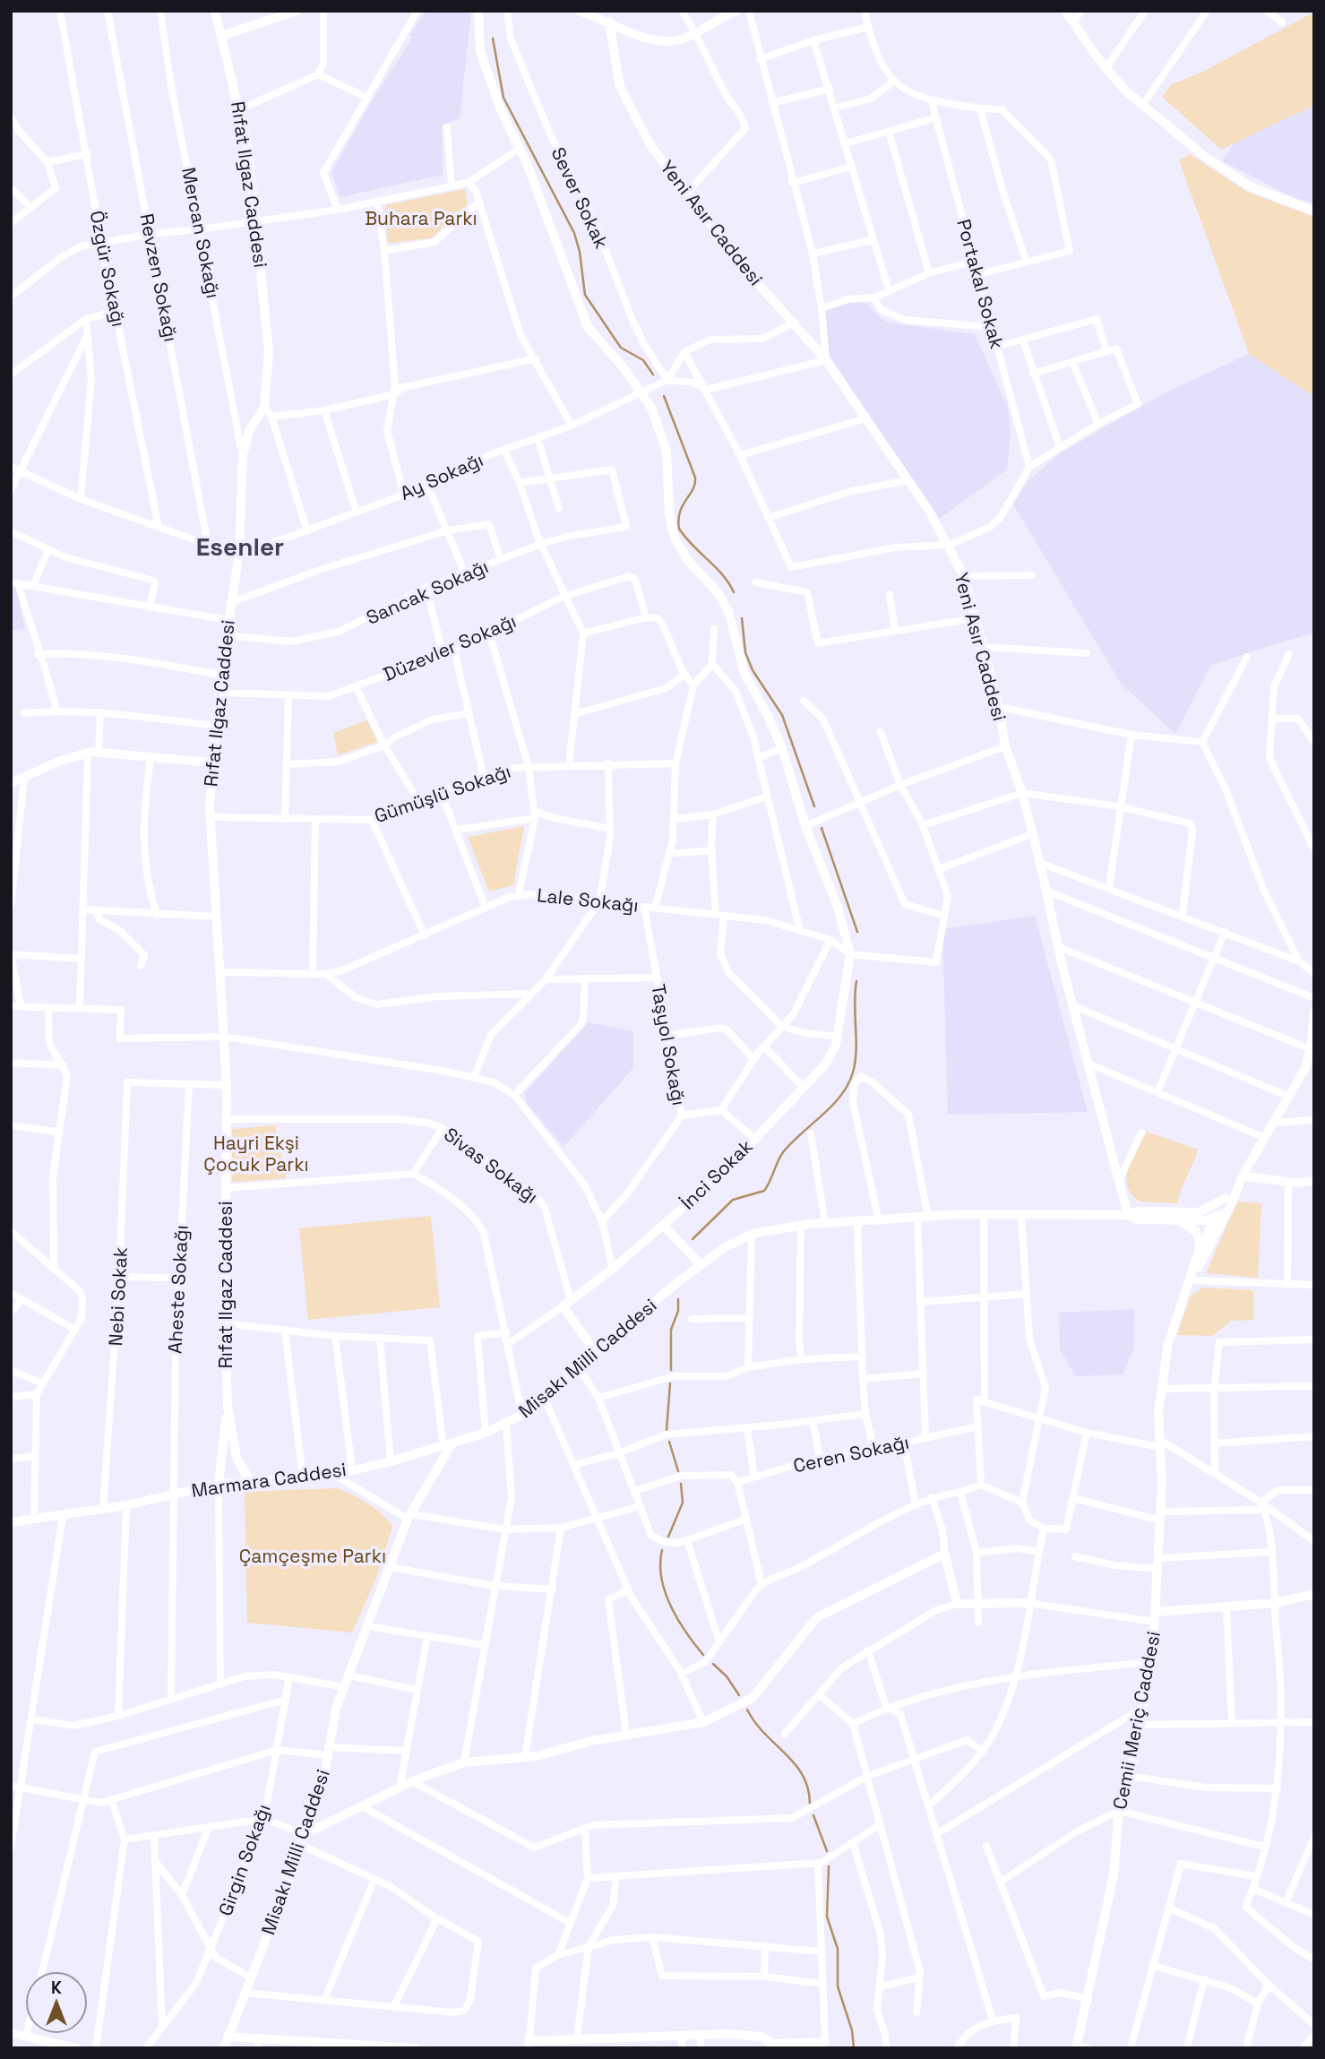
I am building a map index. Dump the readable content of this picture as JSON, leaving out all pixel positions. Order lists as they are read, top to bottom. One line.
{"streets":{"street":["Rıfat Ilgaz Caddesi","Sever Sokak","Yeni Asır Caddesi","Mercan Sokağı","Özgür Sokağı","Revzen Sokağı","Portakal Sokak","Ay Sokağı","Sancak Sokağı","Düzevler Sokağı","Gümüşlü Sokağı","Lale Sokağı","Taşyol Sokağı","Sivas Sokağı","İnci Sokak","Aheste Sokağı","Nebi Sokak","Misakı Milli Caddesi","Ceren Sokağı","Marmara Caddesi","Cemii Meriç Caddesi","Girgin Sokağı"]},"crossings":[["Rıfat Ilgaz Caddesi","Mercan Sokağı"],["Rıfat Ilgaz Caddesi","Ay Sokağı"],["Rıfat Ilgaz Caddesi","Sancak Sokağı"],["Rıfat Ilgaz Caddesi","Düzevler Sokağı"],["Rıfat Ilgaz Caddesi","Gümüşlü Sokağı"],["Rıfat Ilgaz Caddesi","Lale Sokağı"],["Rıfat Ilgaz Caddesi","Sivas Sokağı"],["Rıfat Ilgaz Caddesi","Marmara Caddesi"],["Sever Sokak","Ay Sokağı"],["Yeni Asır Caddesi","Misakı Milli Caddesi"],["Lale Sokağı","Taşyol Sokağı"],["Lale Sokağı","İnci Sokak"],["Sivas Sokağı","İnci Sokak"],["Sivas Sokağı","Misakı Milli Caddesi"],["Aheste Sokağı","Nebi Sokak"],["Aheste Sokağı","Marmara Caddesi"],["Nebi Sokak","Marmara Caddesi"],["Misakı Milli Caddesi","Ceren Sokağı"],["Misakı Milli Caddesi","Marmara Caddesi"]],"districts":["Esenler"],"parks":["Buhara Parkı","Hayri Ekşi Çocuk Parkı","Çamçeşme Parkı"],"north":"top"}
